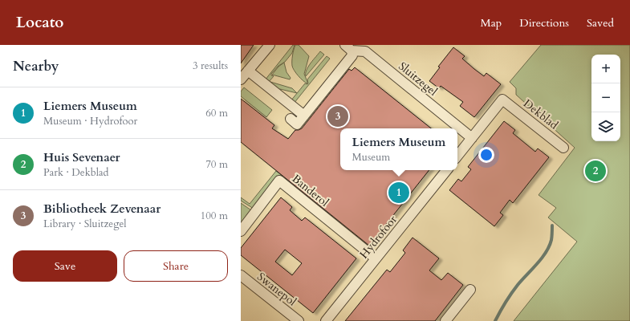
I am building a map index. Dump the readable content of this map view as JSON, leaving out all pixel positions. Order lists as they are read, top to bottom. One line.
{"streets":{"street":["Sluitzegel","Dekblad","Banderol","Hydrofoor","Swanepol"]},"crossings":[["Sluitzegel","Dekblad"],["Banderol","Hydrofoor"]],"page":{"header":"Locato","nav":["Map","Directions","Saved"],"heading":["Nearby","3 results"],"map_buttons":["+","−"],"list":[{"mark":"1","name":"Liemers Museum","note":"Museum · Hydrofoor","value":"60 m"},{"mark":"2","name":"Huis Sevenaer","note":"Park · Dekblad","value":"70 m"},{"mark":"3","name":"Bibliotheek Zevenaar","note":"Library · Sluitzegel","value":"100 m"}],"pins":["3","2","1"],"popup":["Liemers Museum","Museum"],"buttons":["Save","Share"]}}
